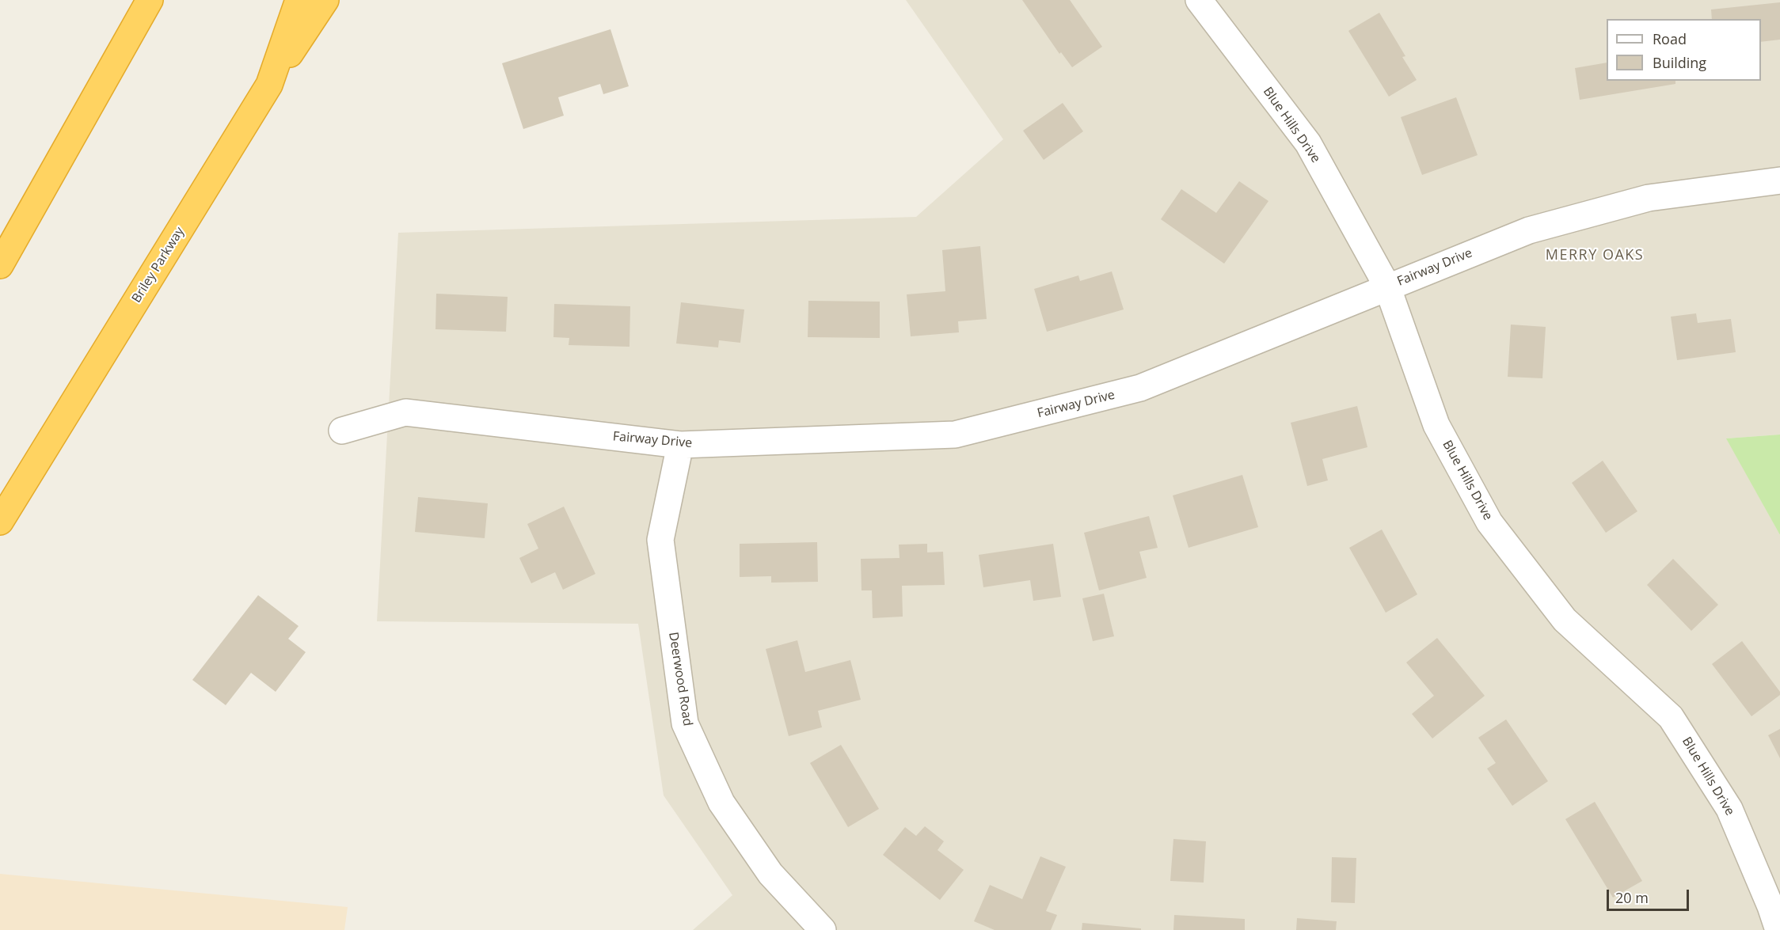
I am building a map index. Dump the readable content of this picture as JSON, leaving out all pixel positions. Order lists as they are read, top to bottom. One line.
{"streets":{"highway":["Briley Parkway"],"street":["Blue Hills Drive","Fairway Drive","Deerwood Road"]},"crossings":[["Blue Hills Drive","Fairway Drive"],["Fairway Drive","Deerwood Road"]],"districts":["MERRY OAKS"],"legend":["Road","Building"],"scale_bar":"20 m"}
